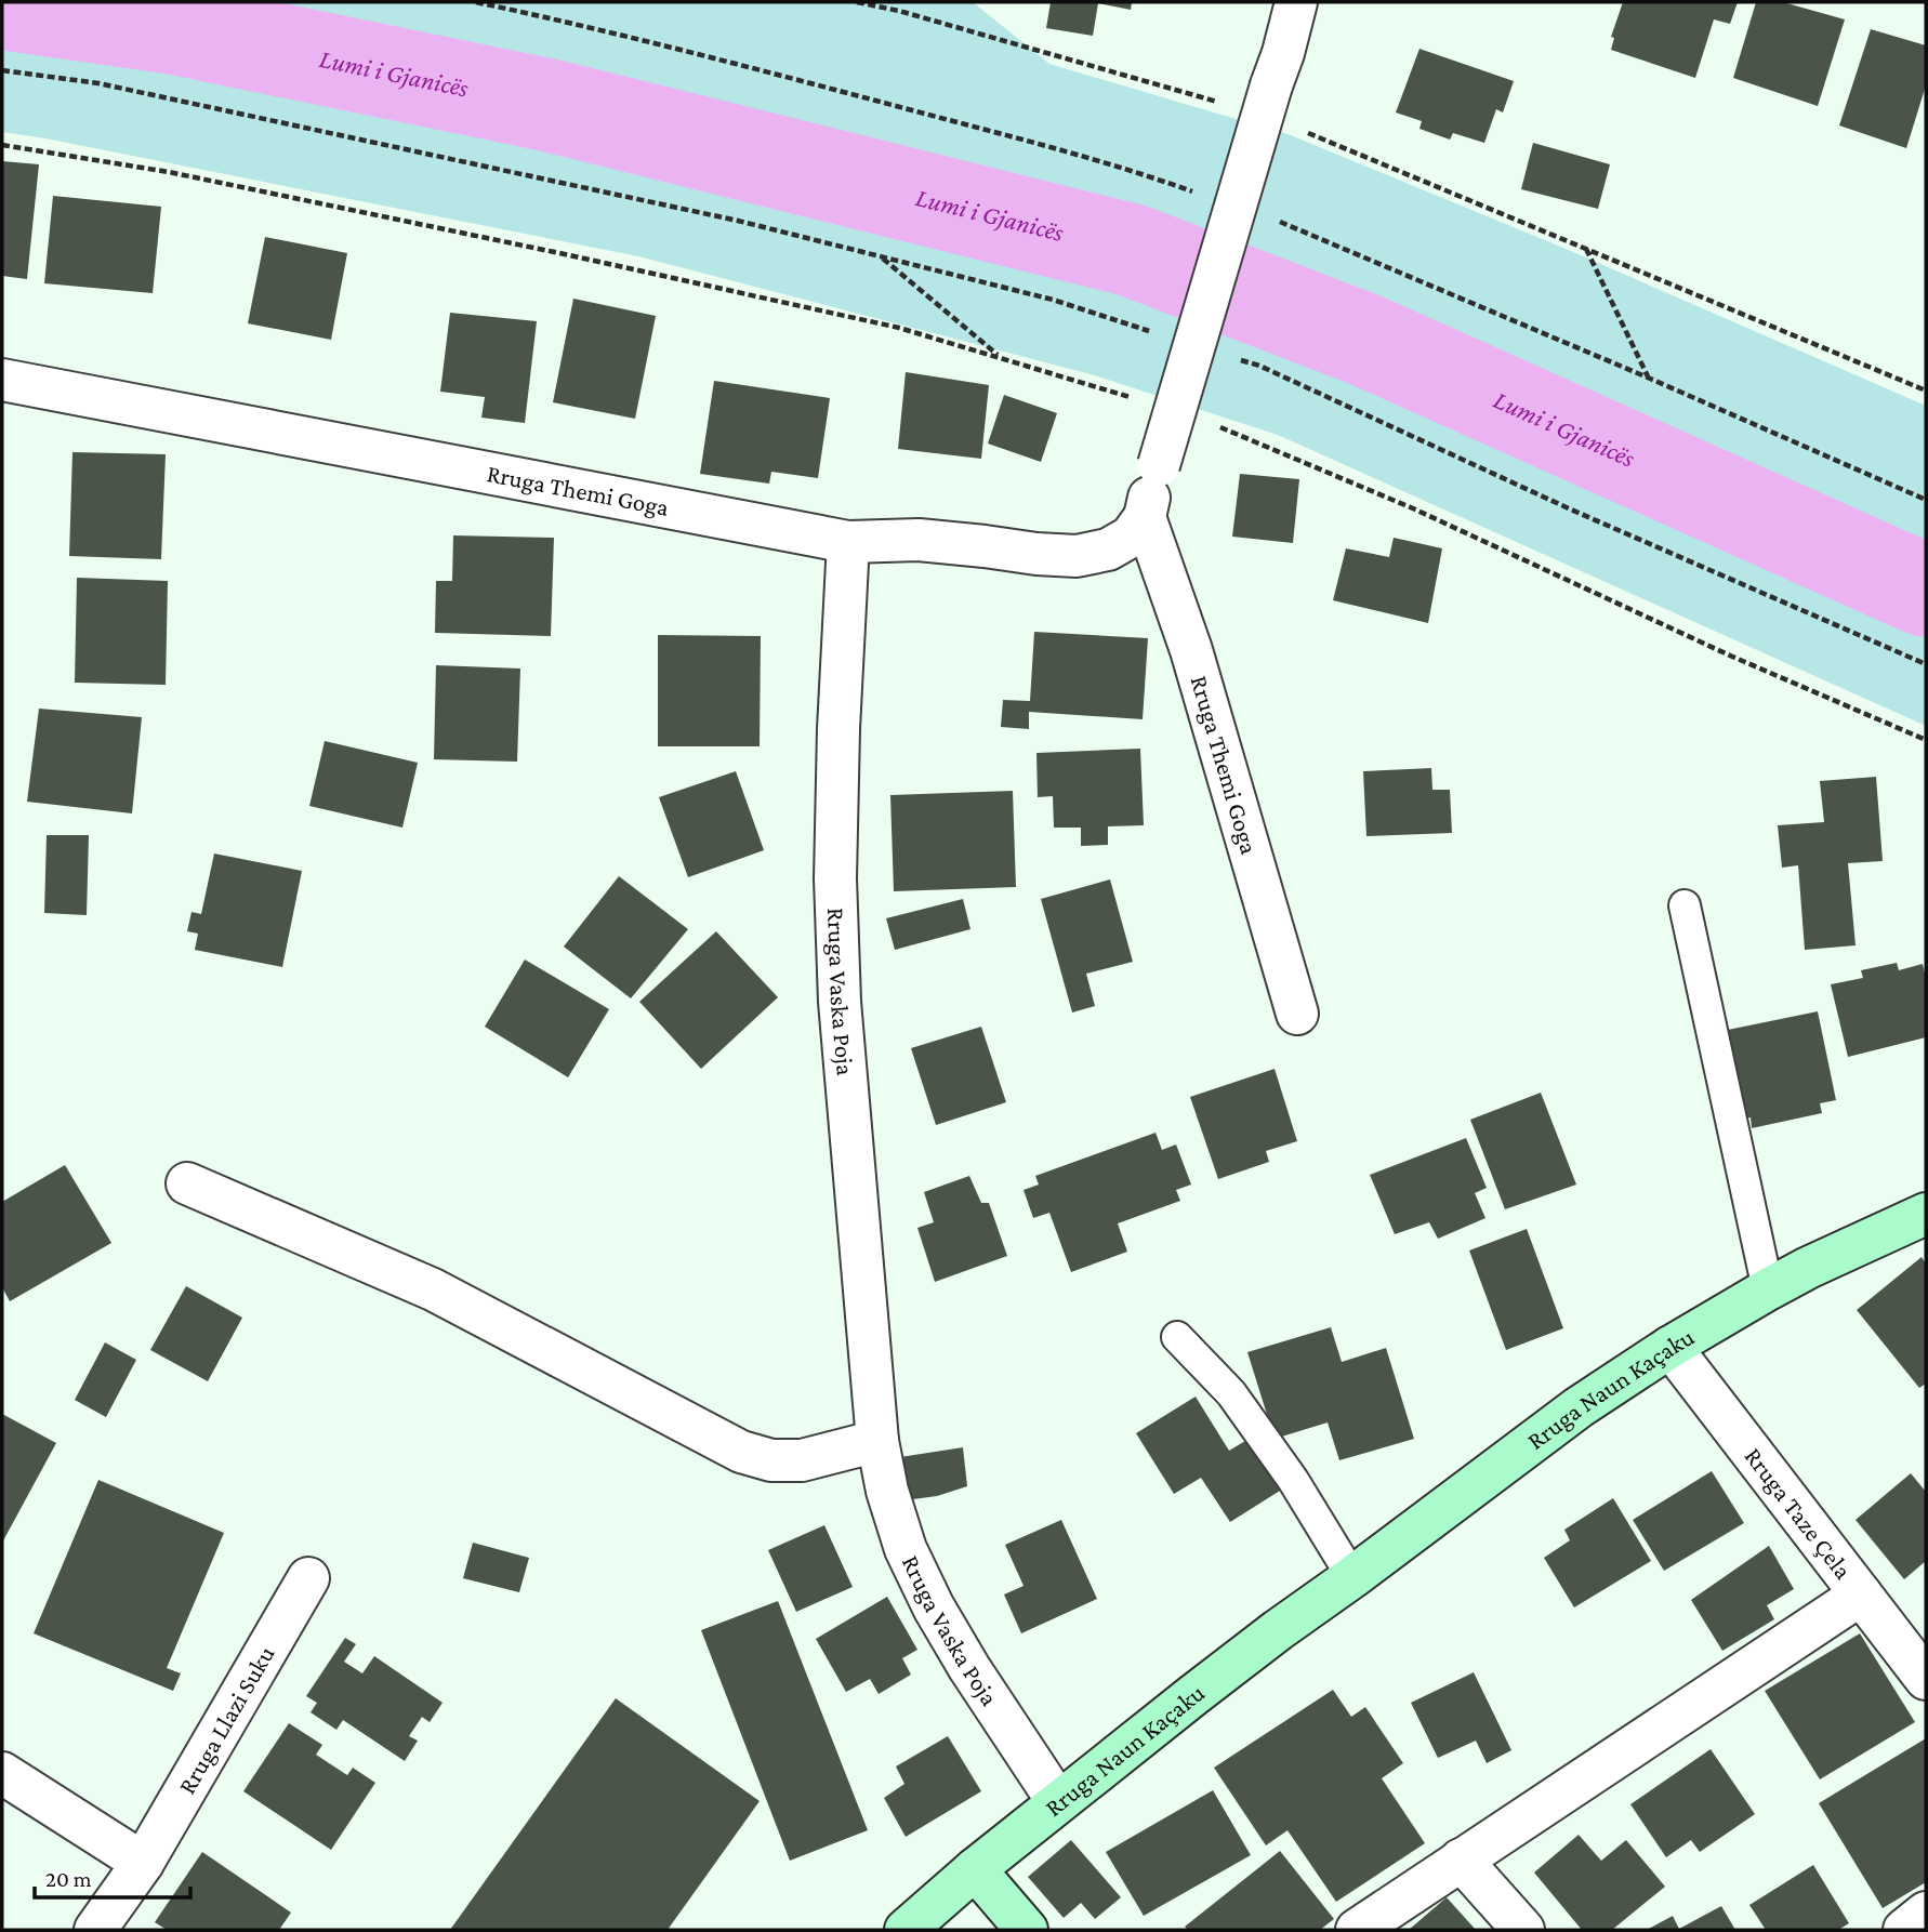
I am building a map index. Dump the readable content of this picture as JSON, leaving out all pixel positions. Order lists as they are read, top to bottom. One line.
{"streets":{"street":["Rruga Themi Goga","Rruga Vaska Poja","Rruga Naun Kaçaku","Rruga Taze Çela","Rruga Llazi Suku"]},"crossings":[["Rruga Themi Goga","Rruga Vaska Poja"],["Rruga Vaska Poja","Rruga Naun Kaçaku"],["Rruga Naun Kaçaku","Rruga Taze Çela"]],"water":["Lumi i Gjanicës"],"scale_bar":"20 m"}
